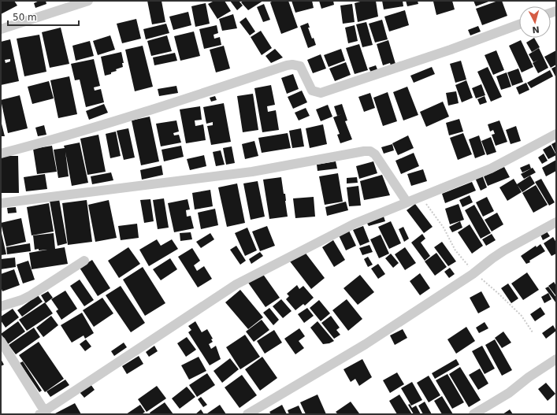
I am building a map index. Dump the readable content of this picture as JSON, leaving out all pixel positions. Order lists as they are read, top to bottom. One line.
{"scale_bar":"50 m","north":"bottom"}
